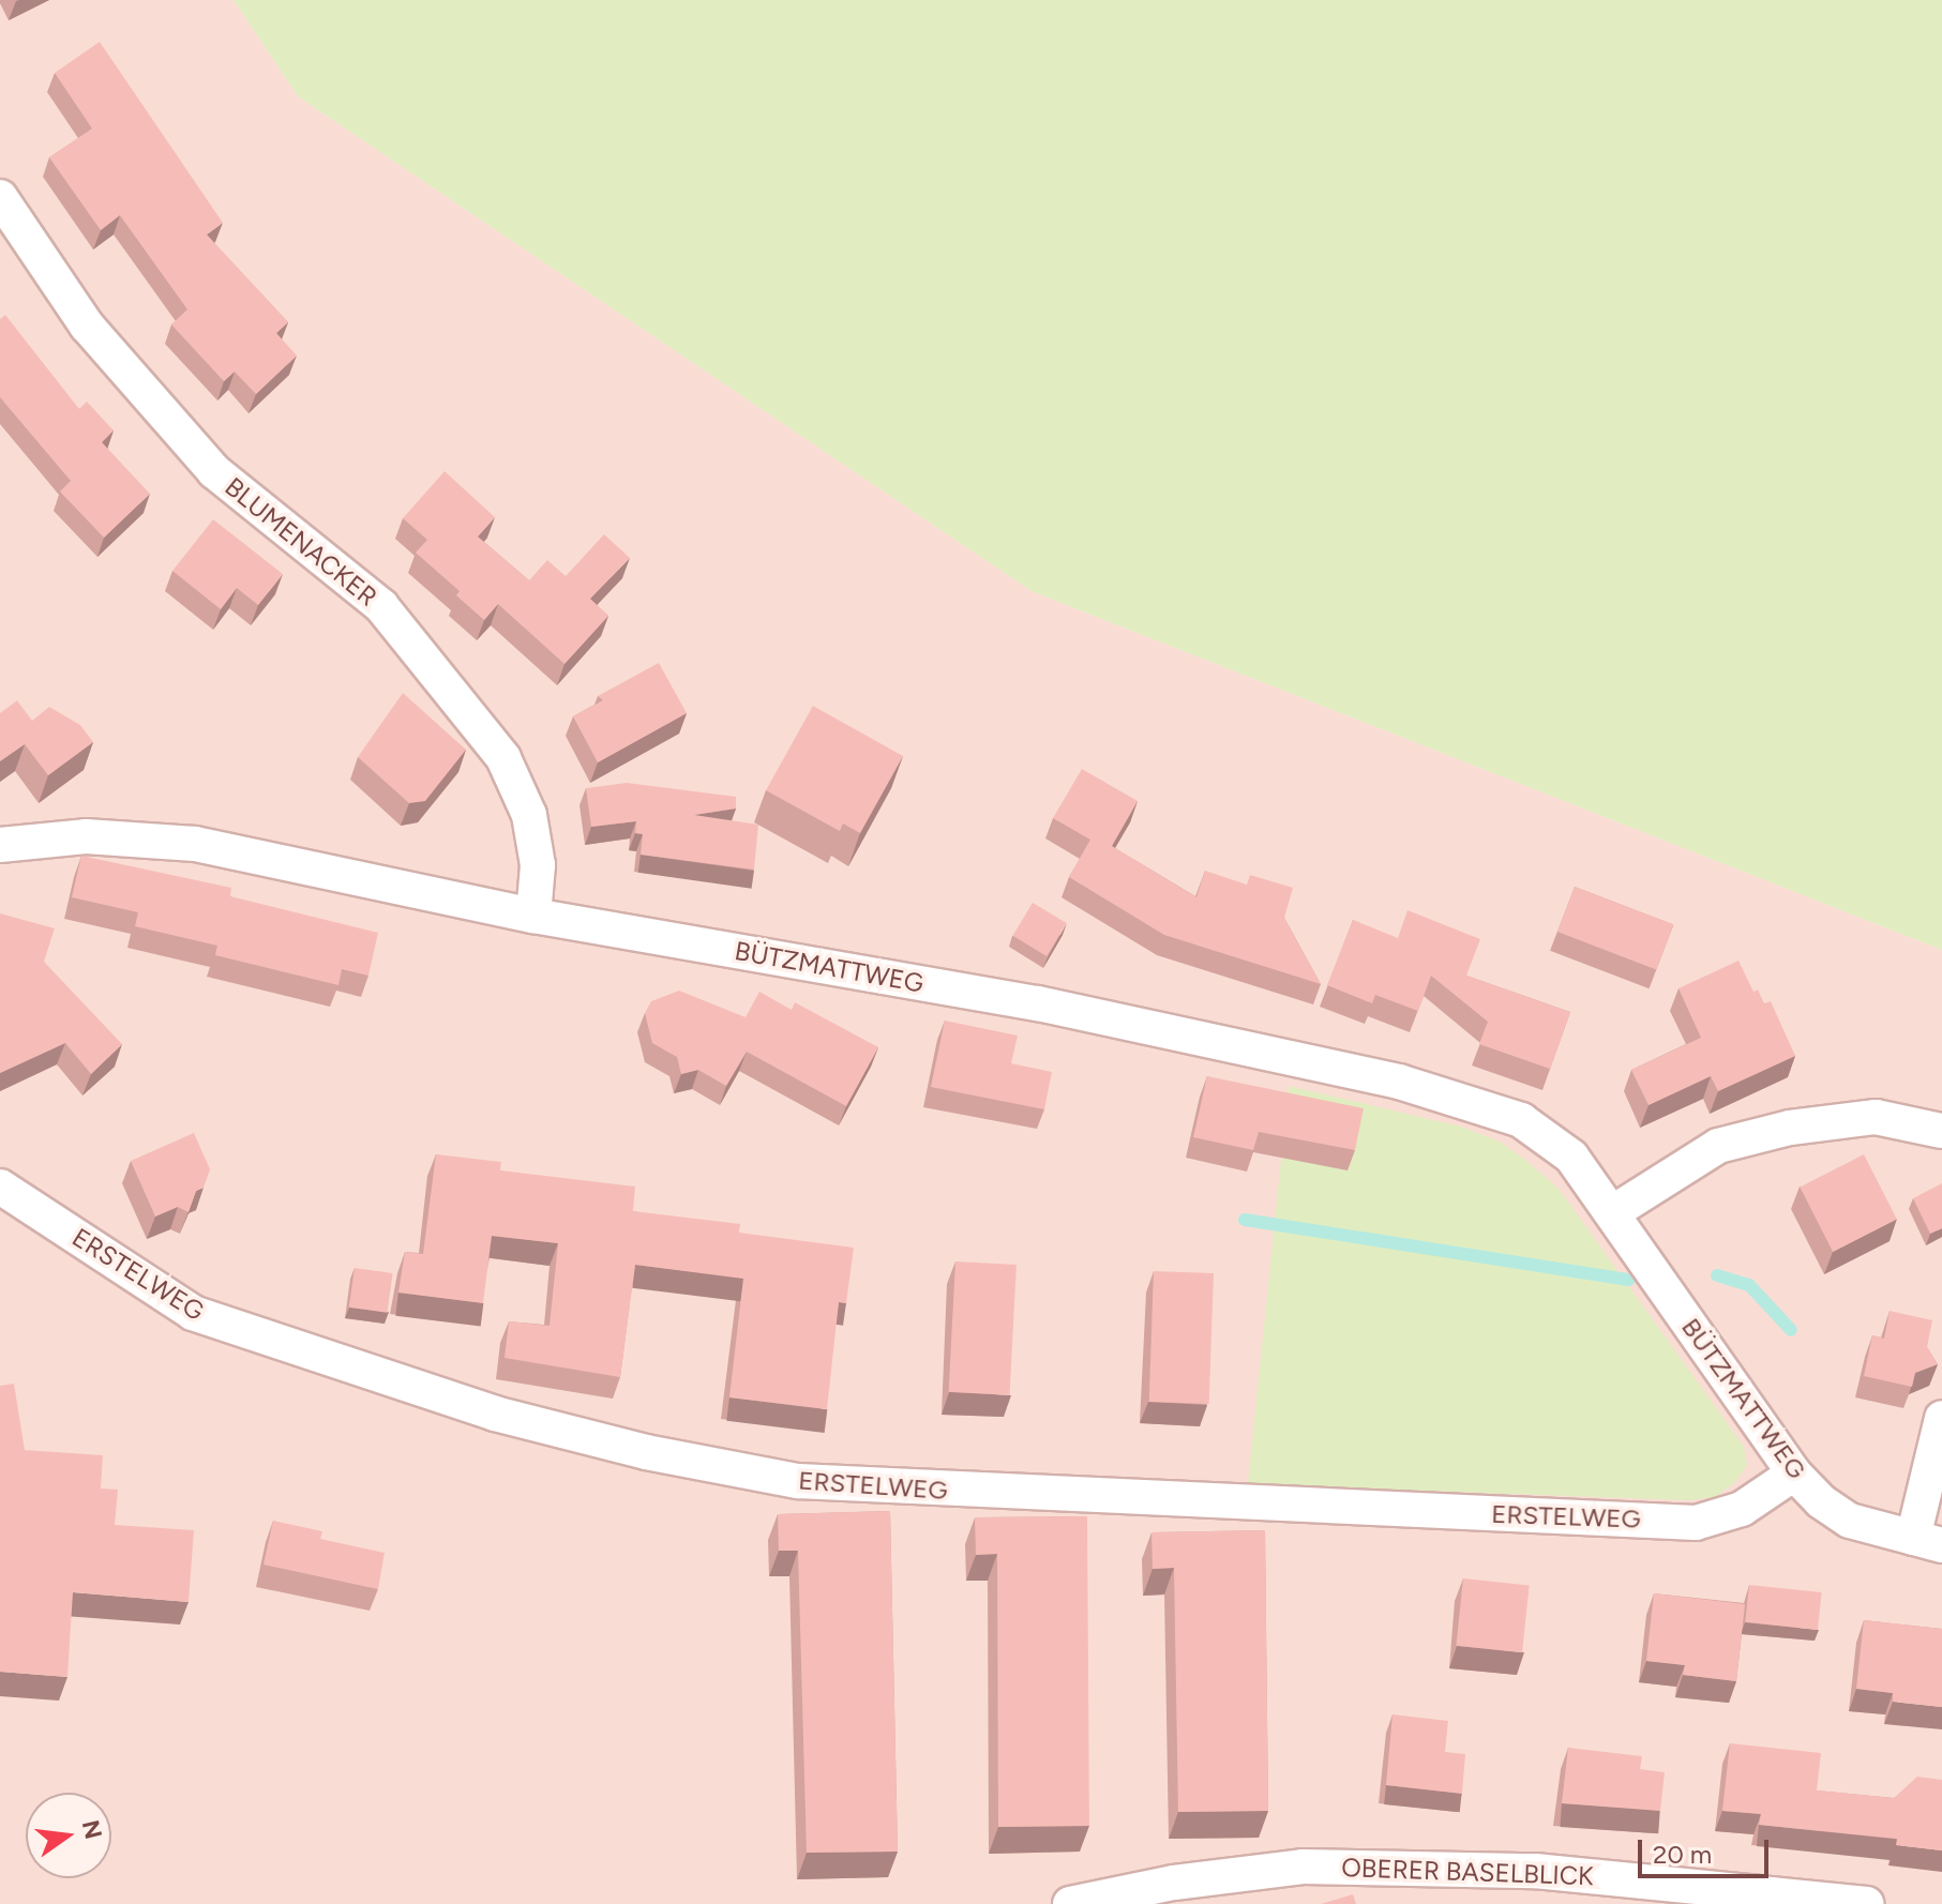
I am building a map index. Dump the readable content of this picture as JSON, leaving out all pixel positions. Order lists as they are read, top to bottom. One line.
{"streets":{"street":["BLUMENACKER","BÜTZMATTWEG","ERSTELWEG","OBERER BASELBLICK"]},"crossings":[["BLUMENACKER","BÜTZMATTWEG"],["BÜTZMATTWEG","ERSTELWEG"]],"scale_bar":"20 m","north":"right"}
